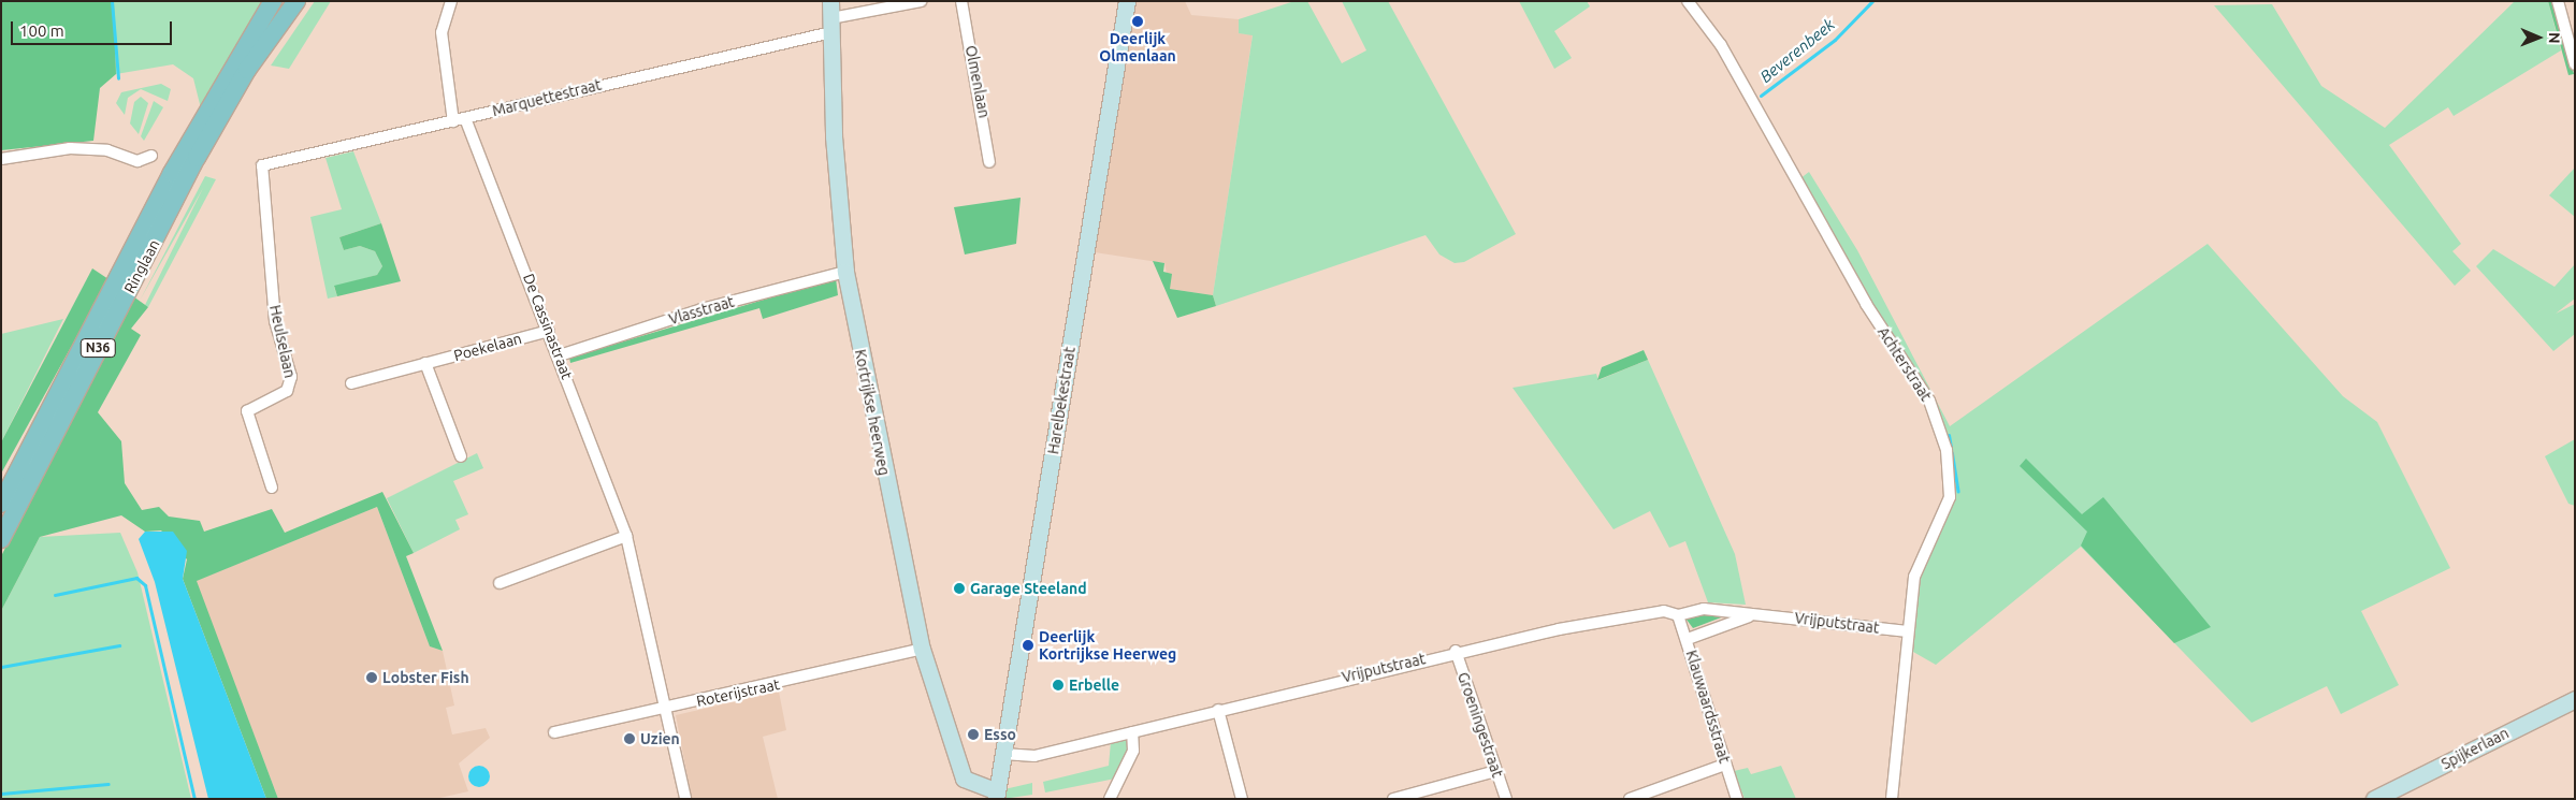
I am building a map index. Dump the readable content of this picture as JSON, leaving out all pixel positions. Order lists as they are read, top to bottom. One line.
{"streets":{"main road":["Ringlaan","N36"],"street":["Olmenlaan","Marquettestraat","Vlasstraat","De Cassinastraat","Heulselaan","Poekelaan","Achterstraat","Harelbekestraat","Kortrijkse heerweg","Vrijputstraat","Roterijstraat","Klauwaardsstraat","Groeningestraat","Spijkerlaan"]},"crossings":[["Marquettestraat","De Cassinastraat"],["Marquettestraat","Heulselaan"],["Marquettestraat","Kortrijkse heerweg"],["Vlasstraat","De Cassinastraat"],["Vlasstraat","Kortrijkse heerweg"],["De Cassinastraat","Poekelaan"],["De Cassinastraat","Roterijstraat"],["Achterstraat","Vrijputstraat"],["Harelbekestraat","Kortrijkse heerweg"],["Harelbekestraat","Vrijputstraat"],["Kortrijkse heerweg","Roterijstraat"],["Vrijputstraat","Klauwaardsstraat"],["Vrijputstraat","Groeningestraat"]],"water":["Beverenbeek"],"places":["Deerlijk Olmenlaan","Garage Steeland","Deerlijk Kortrijkse Heerweg","Lobster Fish","Erbelle","Esso","Uzien"],"scale_bar":"100 m","north":"right"}
